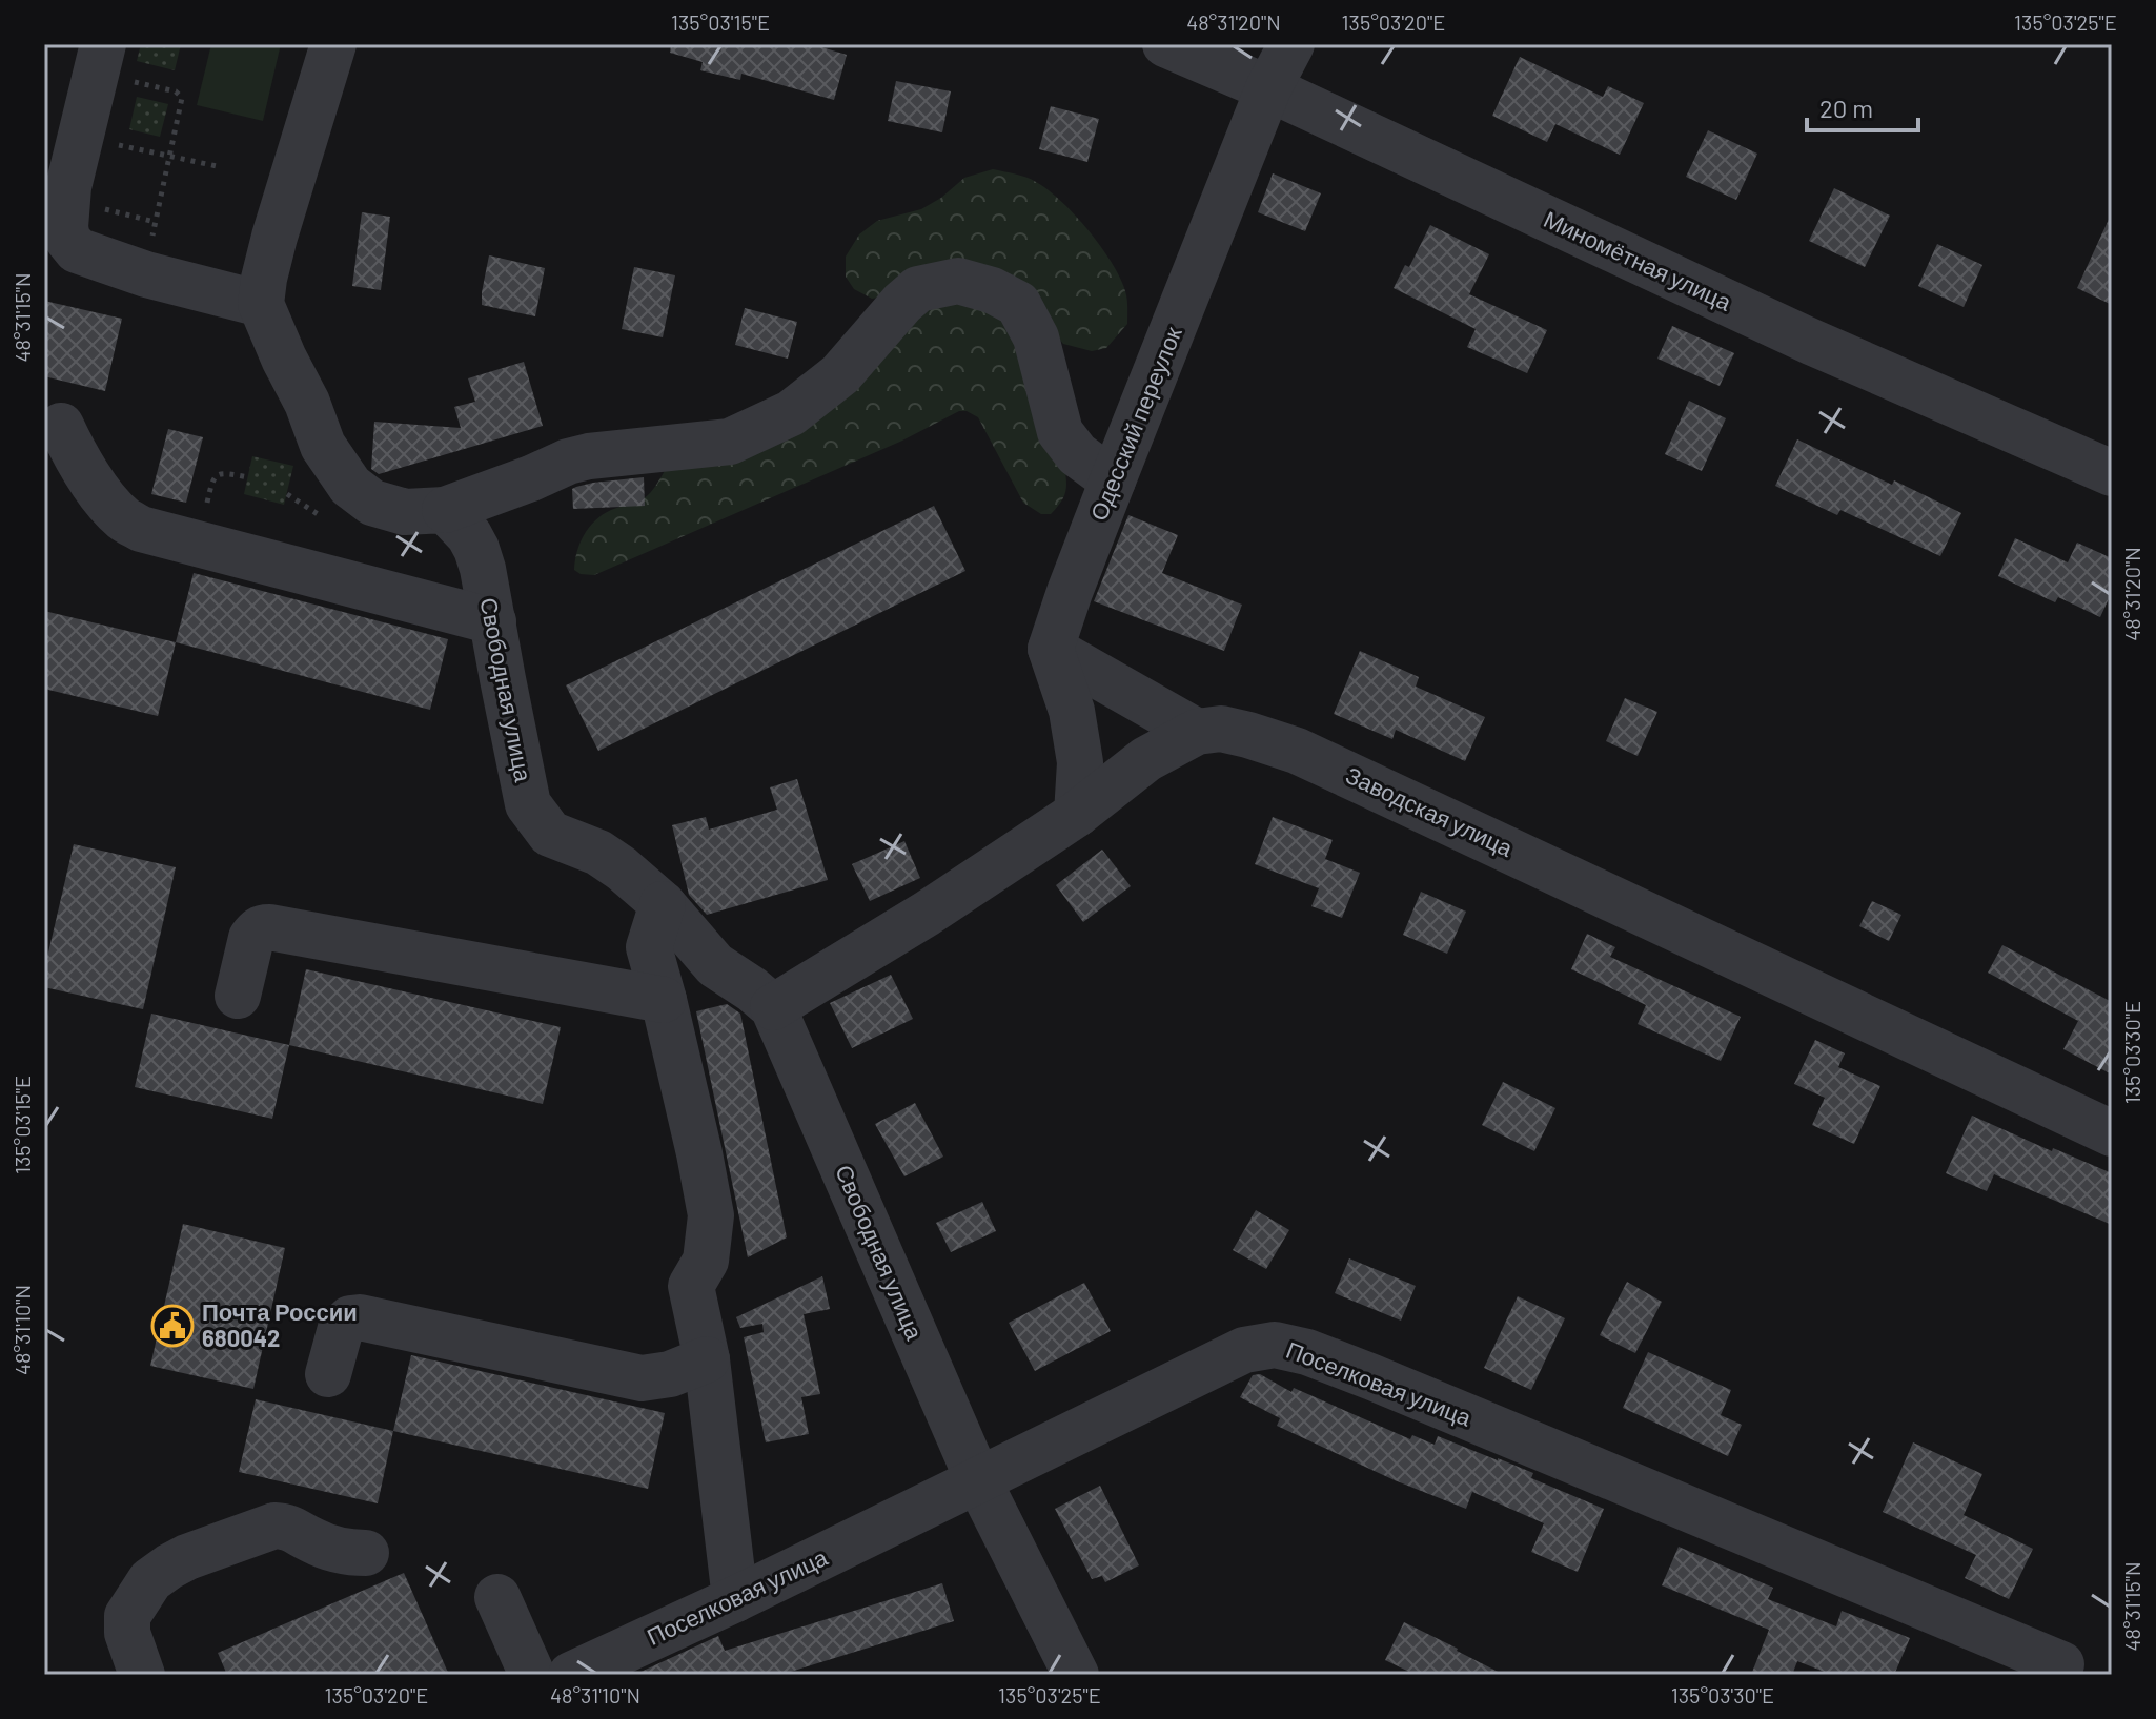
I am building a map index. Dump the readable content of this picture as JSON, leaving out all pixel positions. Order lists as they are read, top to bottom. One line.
{"streets":{"street":["Миномётная улица","Одесский переулок","Свободная улица","Заводская улица","Поселковая улица"]},"crossings":[["Миномётная улица","Одесский переулок"],["Свободная улица","Заводская улица"],["Свободная улица","Поселковая улица"]],"places":{"public building":["Почта России 680042"]},"scale_bar":"20 m","coordinates":["135°03'15\"E","48°31'20\"N","135°03'20\"E","135°03'25\"E","48°31'15\"N","135°03'30\"E","48°31'10\"N"]}
